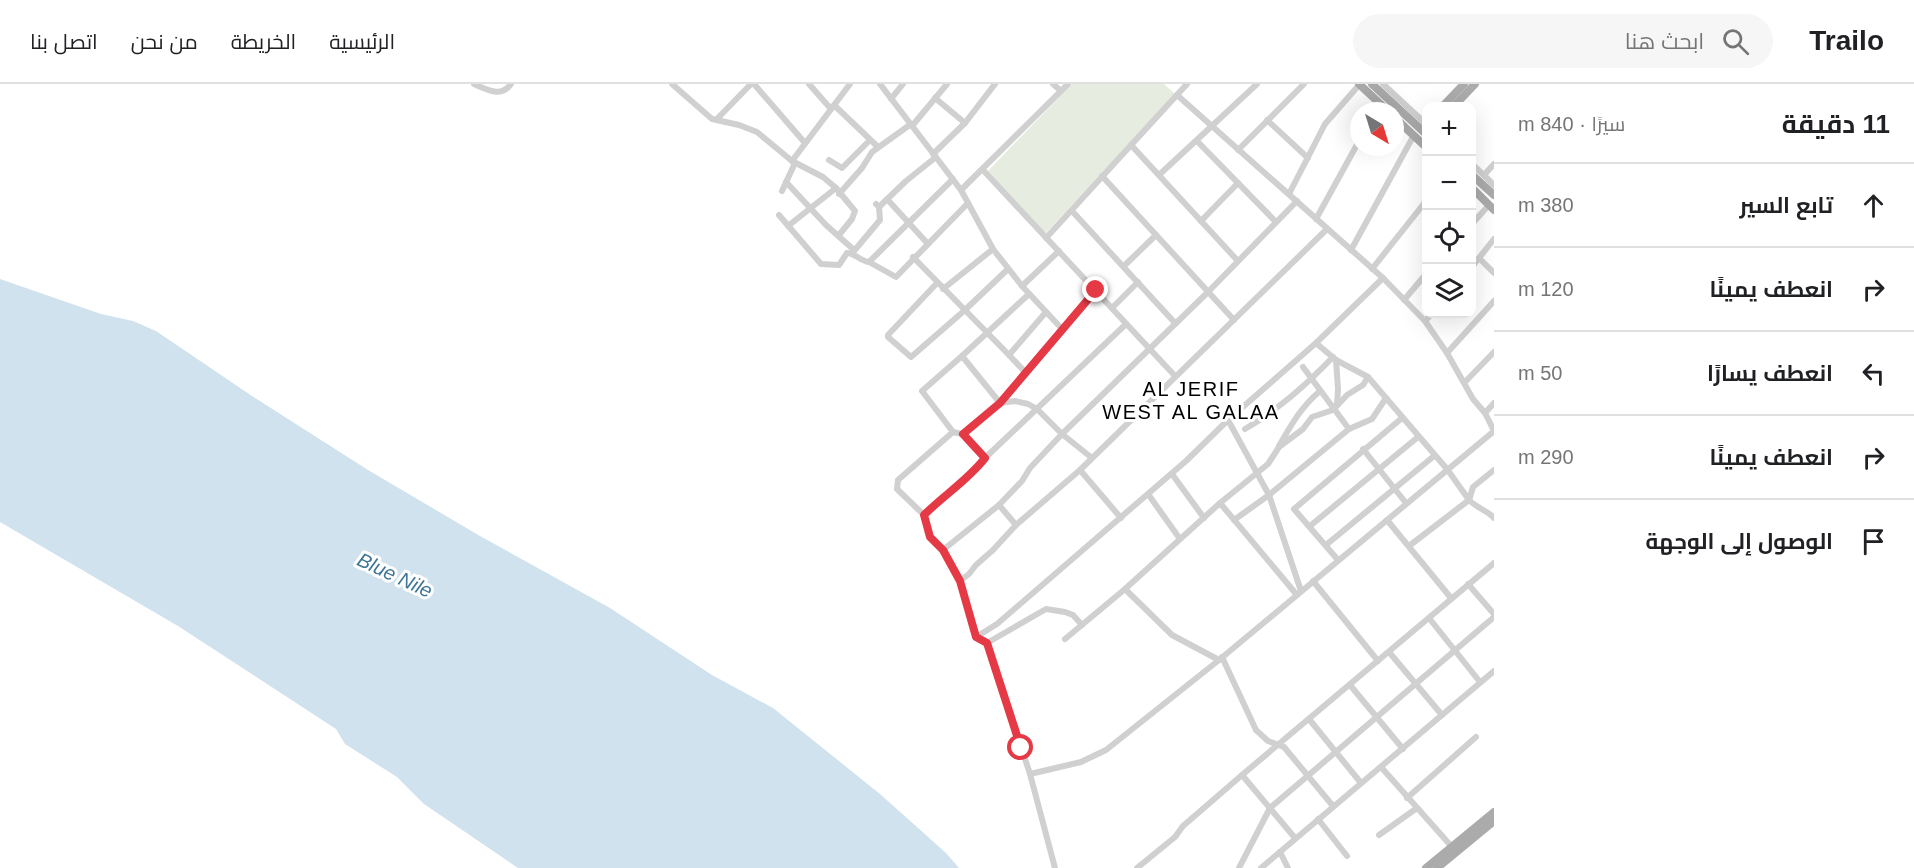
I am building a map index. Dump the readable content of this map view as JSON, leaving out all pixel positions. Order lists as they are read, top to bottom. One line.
{"districts":["AL JERIF WEST AL GALAA"],"water":["Blue Nile"],"north":"bottom right","page":{"header":"Trailo","search":"ابحث هنا","nav":["الرئيسية","الخريطة","من نحن","اتصل بنا"],"heading":["11 دقيقة","سيرًا · 840 m"],"map_buttons":["+","−"],"list":[["تابع السير","380 m"],["انعطف يمينًا","120 m"],["انعطف يسارًا","50 m"],["انعطف يمينًا","290 m"],"الوصول إلى الوجهة"]}}
